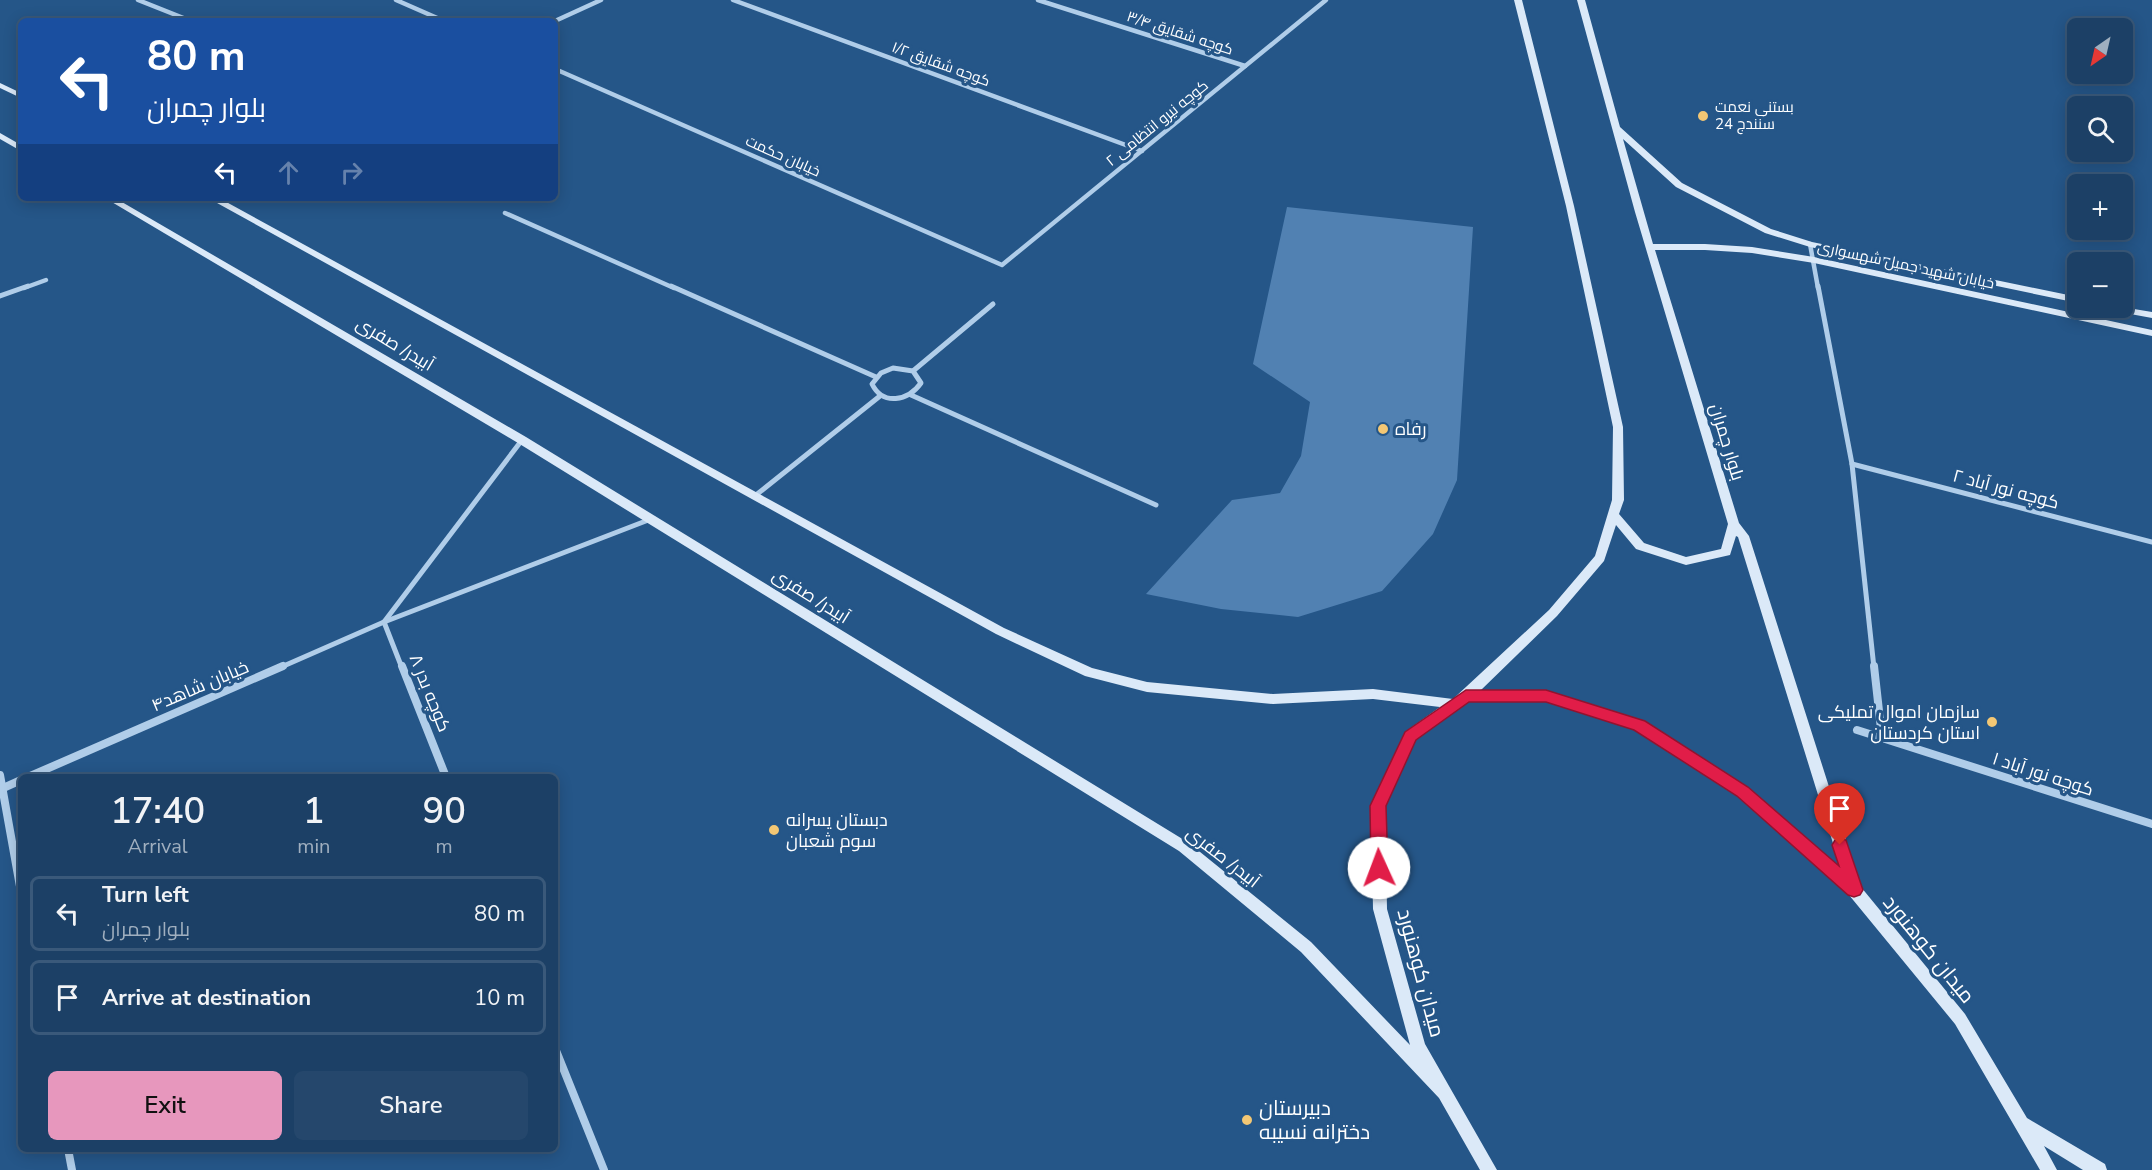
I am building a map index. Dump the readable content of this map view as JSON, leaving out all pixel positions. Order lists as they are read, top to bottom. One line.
{"streets":{"main road":["خیابان شهید جمیل شهسواری","آبیدر/ صفری","بلوار چمران","میدان کوهنورد"],"street":["کوچه شقایق ۳/۴","کوچه شقایق ۱/۲","کوچه نیرو انتظامی ۲","خیابان حکمت","کوچه نور آباد ۲","خیابان شاهد۴","کوچه بدر ۸","کوچه نور آباد ۱"]},"crossings":[["کوچه شقایق ۳/۴","کوچه نیرو انتظامی ۲"],["کوچه شقایق ۱/۲","کوچه نیرو انتظامی ۲"],["کوچه نیرو انتظامی ۲","خیابان حکمت"],["خیابان شهید جمیل شهسواری","بلوار چمران"],["آبیدر/ صفری","خیابان شاهد۴"],["آبیدر/ صفری","میدان کوهنورد"],["بلوار چمران","میدان کوهنورد"],["خیابان شاهد۴","کوچه بدر ۸"]],"places":["بستنی نعمت سنندج 24","رفاه","سازمان اموال تملیکی استان کردستان","دبستان پسرانه سوم شعبان","دبیرستان دخترانه نسیبه"],"north":"bottom left","page":{"map_buttons":["+","−"],"turn":["80 m","بلوار چمران"],"eta":["17:40","Arrival","1","min","90","m"],"list":[{"name":"Turn left","note":"بلوار چمران","value":"80 m"},{"name":"Arrive at destination","value":"10 m"}],"buttons":["Exit","Share"]}}
